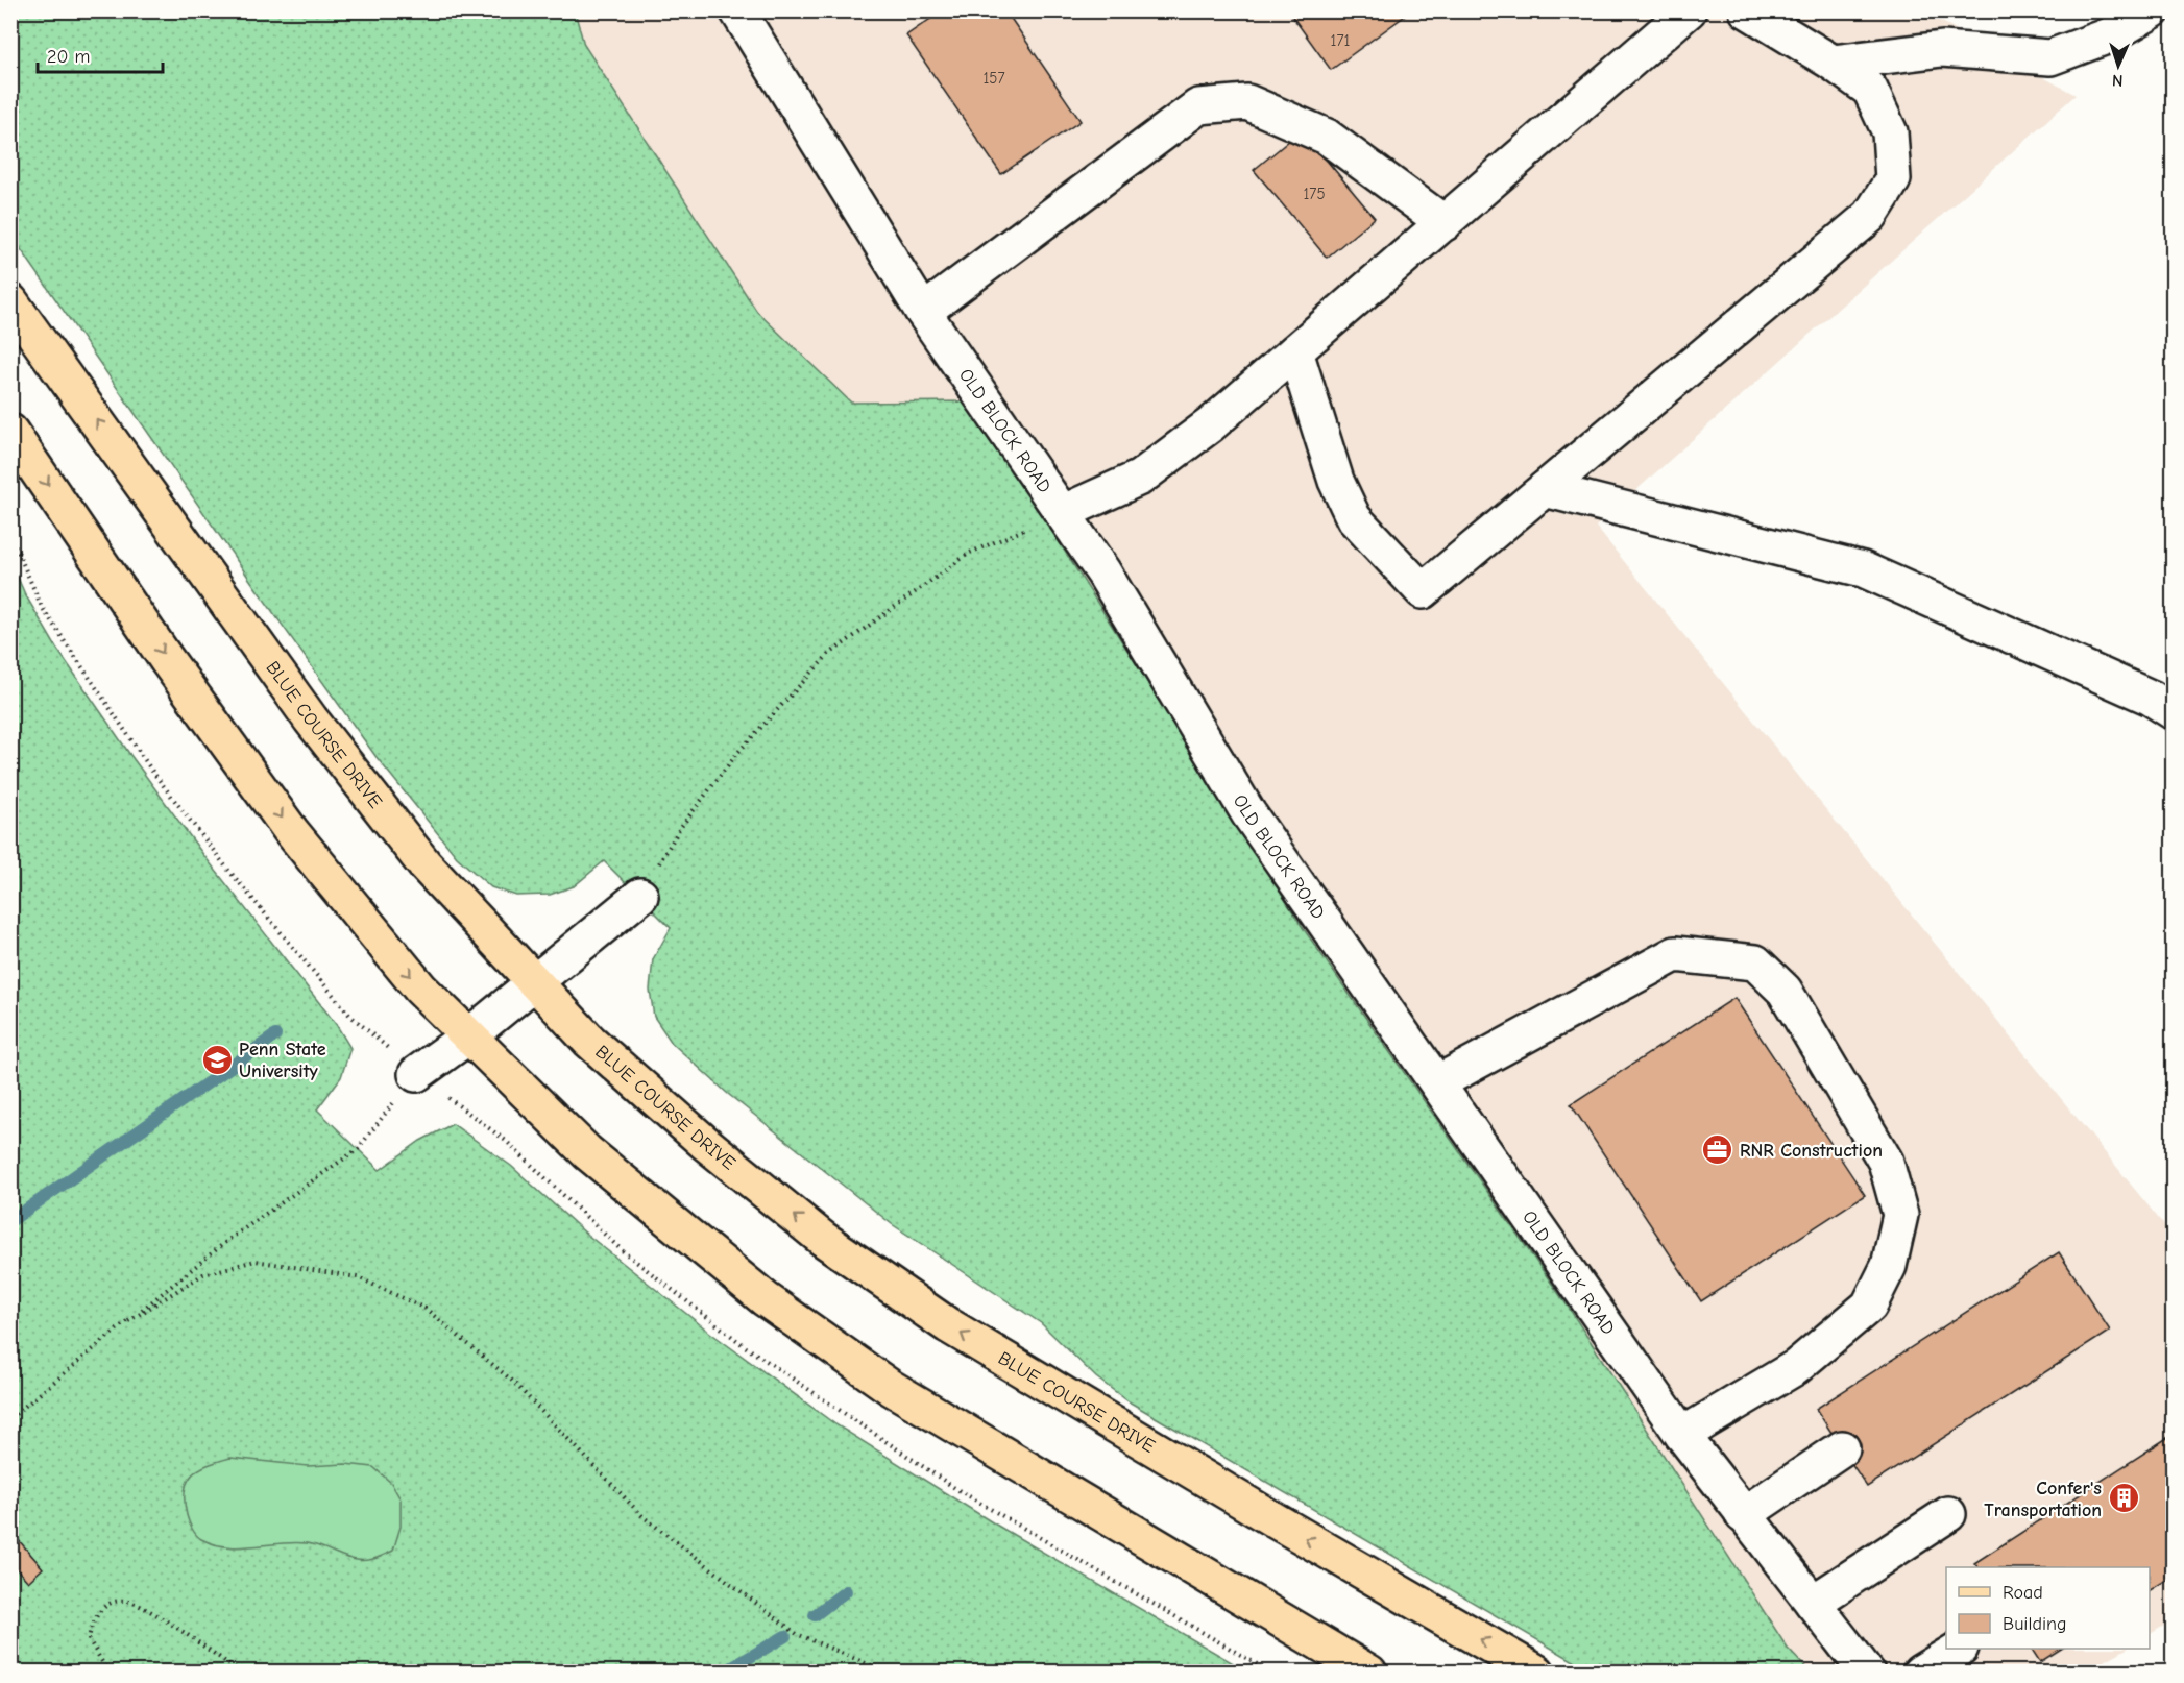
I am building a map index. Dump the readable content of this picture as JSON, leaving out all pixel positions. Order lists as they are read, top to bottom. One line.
{"streets":{"main road":["BLUE COURSE DRIVE"],"lane":["OLD BLOCK ROAD"]},"places":{"school or university":["Penn State University"],"office":["RNR Construction"],"building":["Confer's Transportation"]},"house_numbers":["171","157","175"],"legend":["Road","Building"],"scale_bar":"20 m","north":"bottom"}
